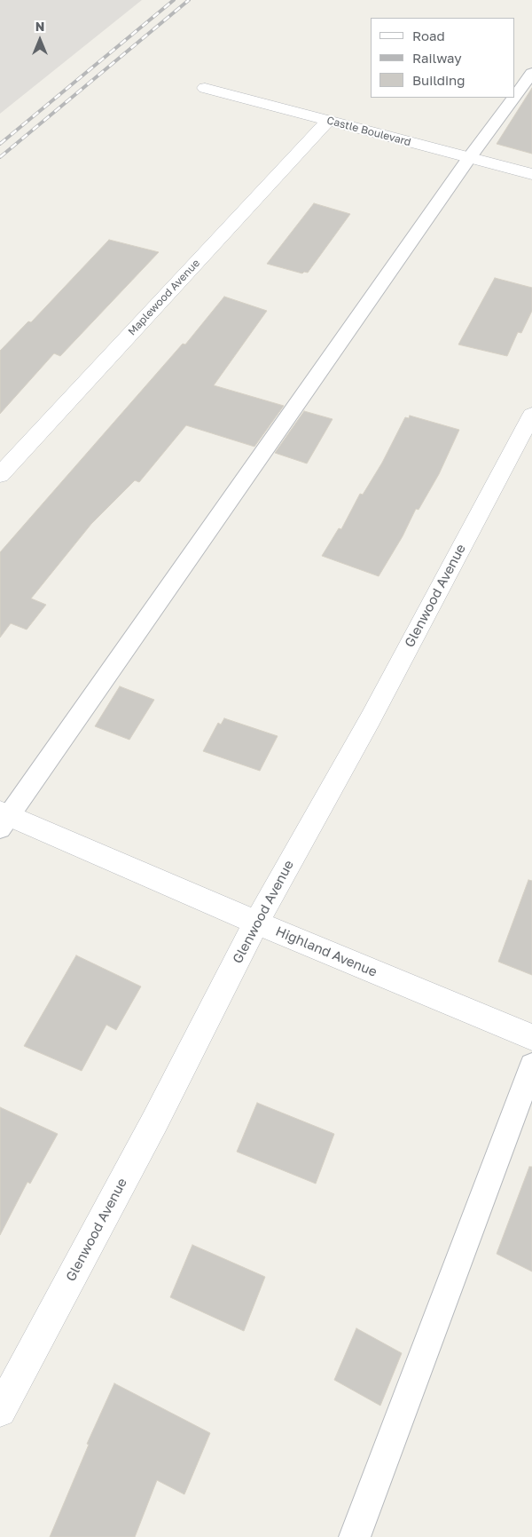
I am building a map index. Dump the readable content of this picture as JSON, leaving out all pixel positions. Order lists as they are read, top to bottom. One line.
{"streets":{"street":["Castle Boulevard","Maplewood Avenue","Glenwood Avenue","Highland Avenue"]},"crossings":[["Castle Boulevard","Maplewood Avenue"],["Glenwood Avenue","Highland Avenue"]],"legend":["Road","Railway","Building"],"north":"top"}
